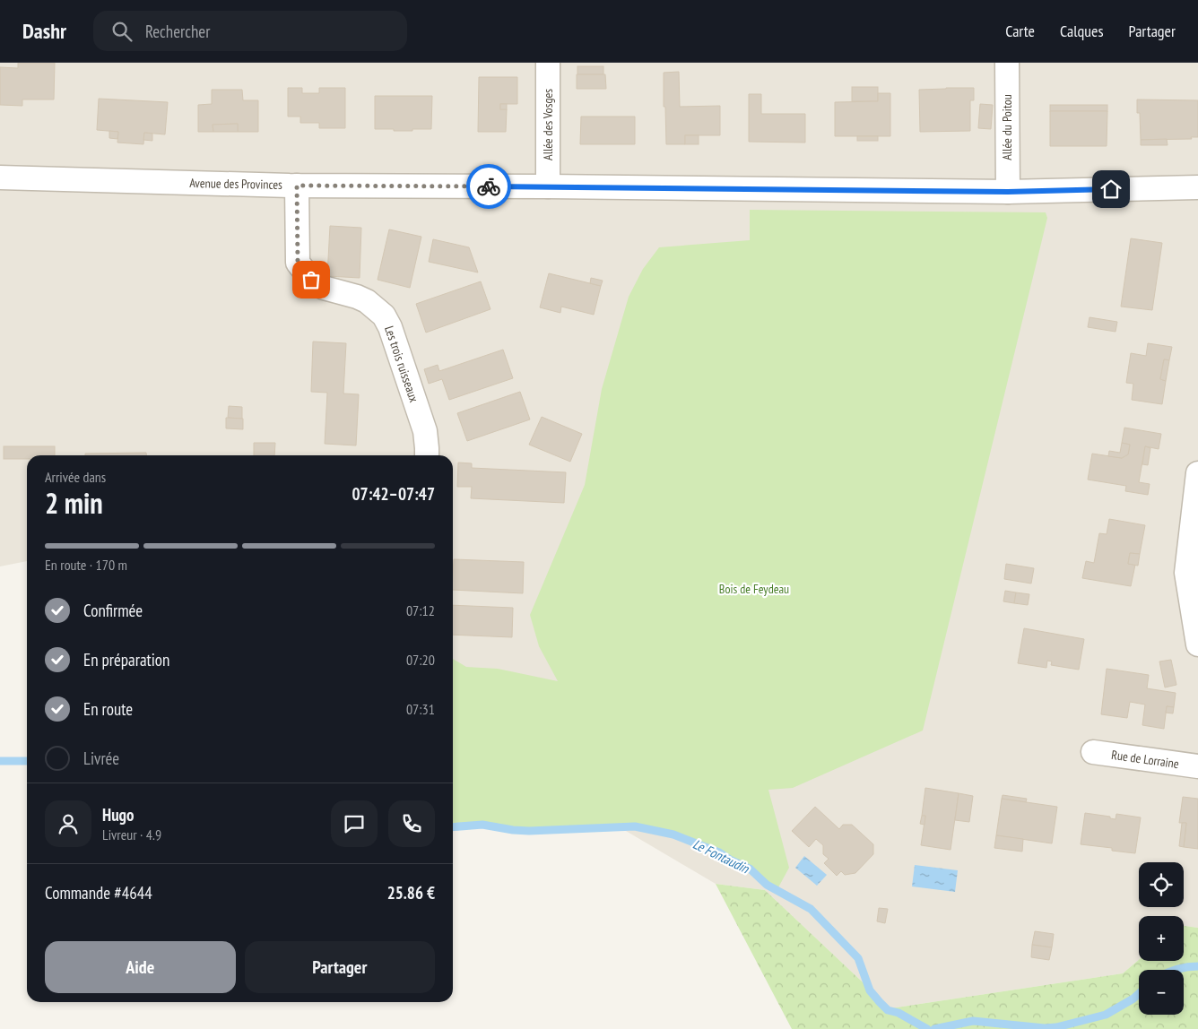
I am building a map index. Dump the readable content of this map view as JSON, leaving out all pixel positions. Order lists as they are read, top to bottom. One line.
{"streets":{"street":["Allée des Vosges","Allée du Poitou","Avenue des Provinces","Les trois ruisseaux","Rue de Lorraine"]},"crossings":[["Allée des Vosges","Avenue des Provinces"],["Allée du Poitou","Avenue des Provinces"],["Avenue des Provinces","Les trois ruisseaux"]],"water":["Le Fontaudin"],"parks":["Bois de Feydeau"],"page":{"header":"Dashr","search":"Rechercher","nav":["Carte","Calques","Partager"],"heading":["2 min","Arrivée dans","07:42–07:47"],"panel":["Hugo","Livreur · 4.9","Commande #4644","25.86 €"],"bar":"En route · 170 m","list":[["Confirmée","07:12"],["En préparation","07:20"],["En route","07:31"],"Livrée"],"map_buttons":["+","−"],"buttons":["Aide","Partager"]}}
